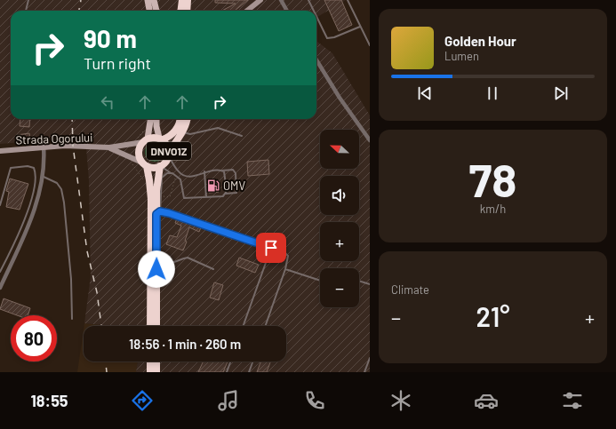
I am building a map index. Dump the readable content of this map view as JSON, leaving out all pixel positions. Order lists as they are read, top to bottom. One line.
{"streets":{"highway":["DNVO1Z"],"main road":["Strada Ogorului"]},"crossings":[["Strada Ogorului","DNVO1Z"]],"places":{"fuel station":["OMV"]},"north":"left","page":{"turn":["90 m","Turn right"],"song":["Golden Hour","Lumen"],"map_buttons":["+","−"],"tile":[["78","km/h"],"Climate"],"heat":["−","21°","+"],"limit":"80","trip":"18:56 · 1 min · 260 m","tabs":"18:55"}}
